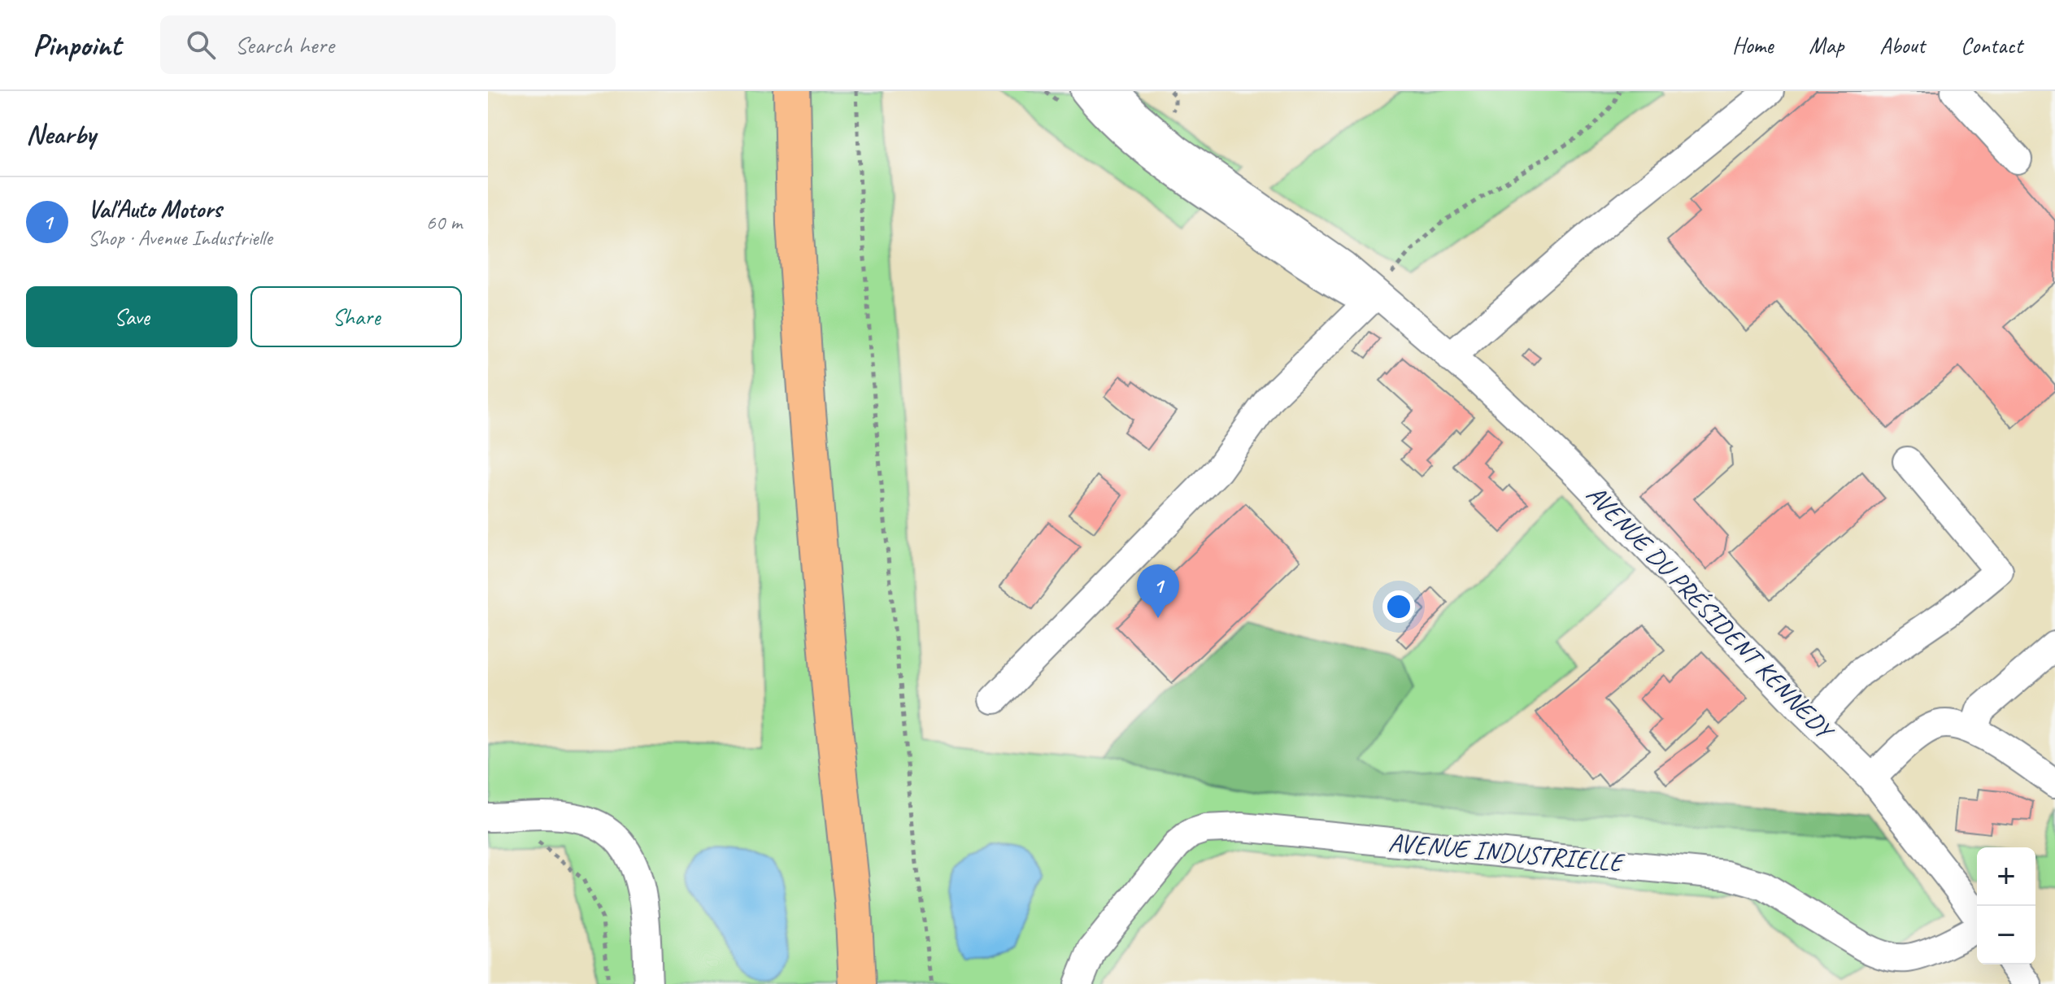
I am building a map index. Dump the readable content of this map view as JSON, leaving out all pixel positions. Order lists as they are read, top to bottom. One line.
{"streets":{"street":["AVENUE DU PRÉSIDENT KENNEDY","AVENUE INDUSTRIELLE"]},"page":{"header":"Pinpoint","search":"Search here","nav":["Home","Map","About","Contact"],"heading":"Nearby","list":[{"mark":"1","name":"Val'Auto Motors","note":"Shop · Avenue Industrielle","value":"60 m"}],"buttons":["Save","Share"],"pins":"1","map_buttons":["+","−"]}}
